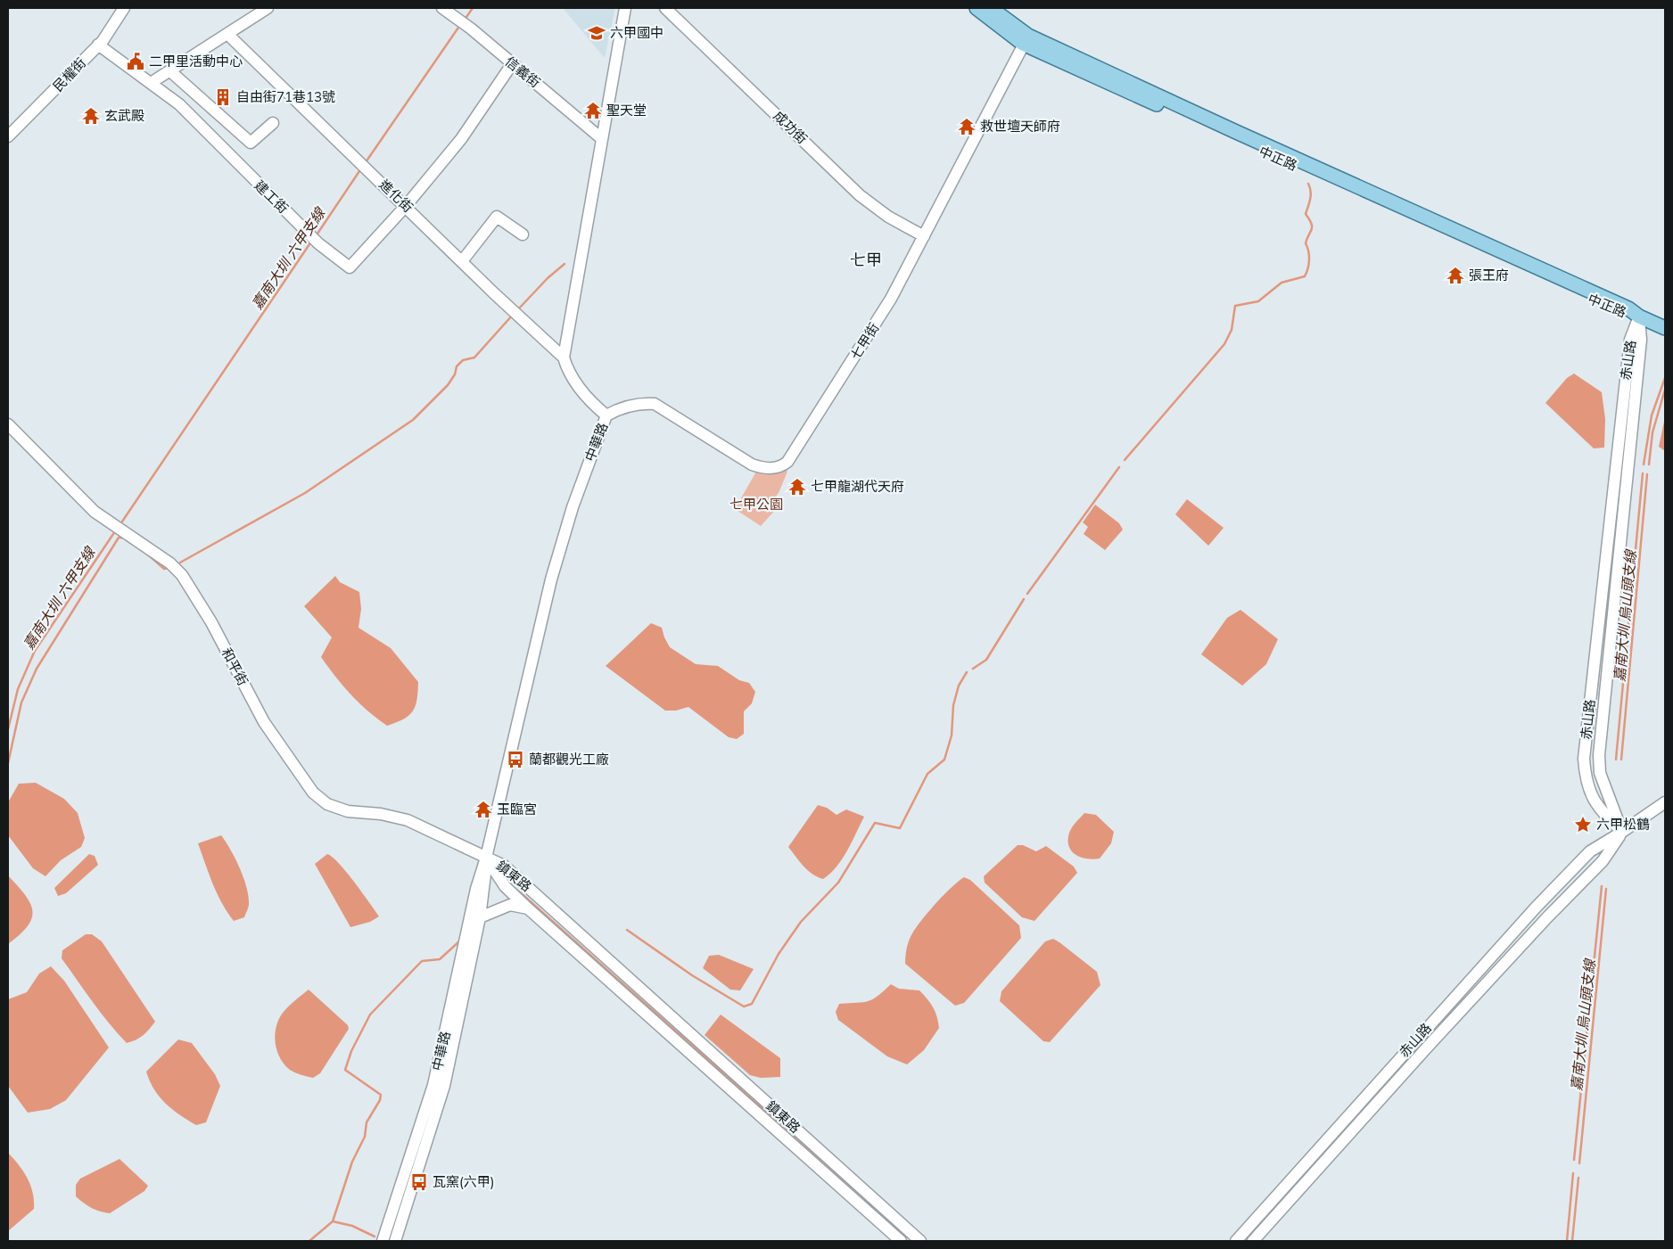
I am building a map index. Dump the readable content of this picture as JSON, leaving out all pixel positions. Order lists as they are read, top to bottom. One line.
{"streets":{"main road":["中正路"],"street":["信義街","民權街","成功街","進化街","建工街","七甲街","赤山路","中華路","和平街","鎮東路"]},"crossings":[["信義街","建工街"],["民權街","建工街"],["成功街","七甲街"],["中正路","七甲街"],["中正路","赤山路"],["進化街","建工街"],["進化街","中華路"],["七甲街","中華路"],["中華路","和平街"],["中華路","鎮東路"],["和平街","鎮東路"]],"districts":["七甲"],"water":["嘉南大圳 六甲支線","嘉南大圳 烏山頭支線"],"parks":["七甲公園"],"places":{"school or university":["六甲國中"],"public building":["二甲里活動中心"],"building":["自由街71巷13號"],"temple":["聖天堂","玄武殿","救世壇天師府","張王府","七甲龍湖代天府","玉臨宮"],"bus stop":["蘭都觀光工廠","瓦窯(六甲)"],"place":["六甲松鶴"]}}
